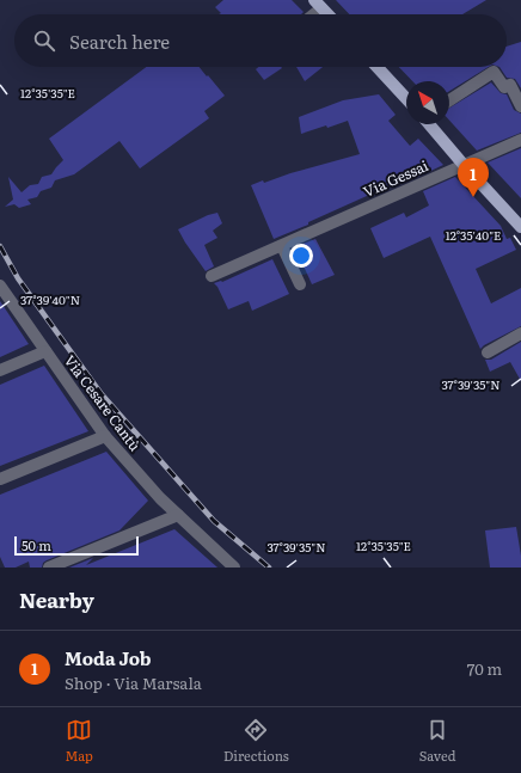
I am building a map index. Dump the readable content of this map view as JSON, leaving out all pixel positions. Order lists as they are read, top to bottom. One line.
{"streets":{"street":["Via Gessai","Via Cesare Cantù"]},"scale_bar":"50 m","north":"top left","page":{"search":"Search here","pins":"1","scale":"50 m","heading":"Nearby","list":[{"mark":"1","name":"Moda Job","note":"Shop · Via Marsala","value":"70 m"}],"nav":["Map","Directions","Saved"]},"coordinates":["12°35'35\"E","12°35'40\"E","37°39'40\"N","37°39'35\"N"]}
